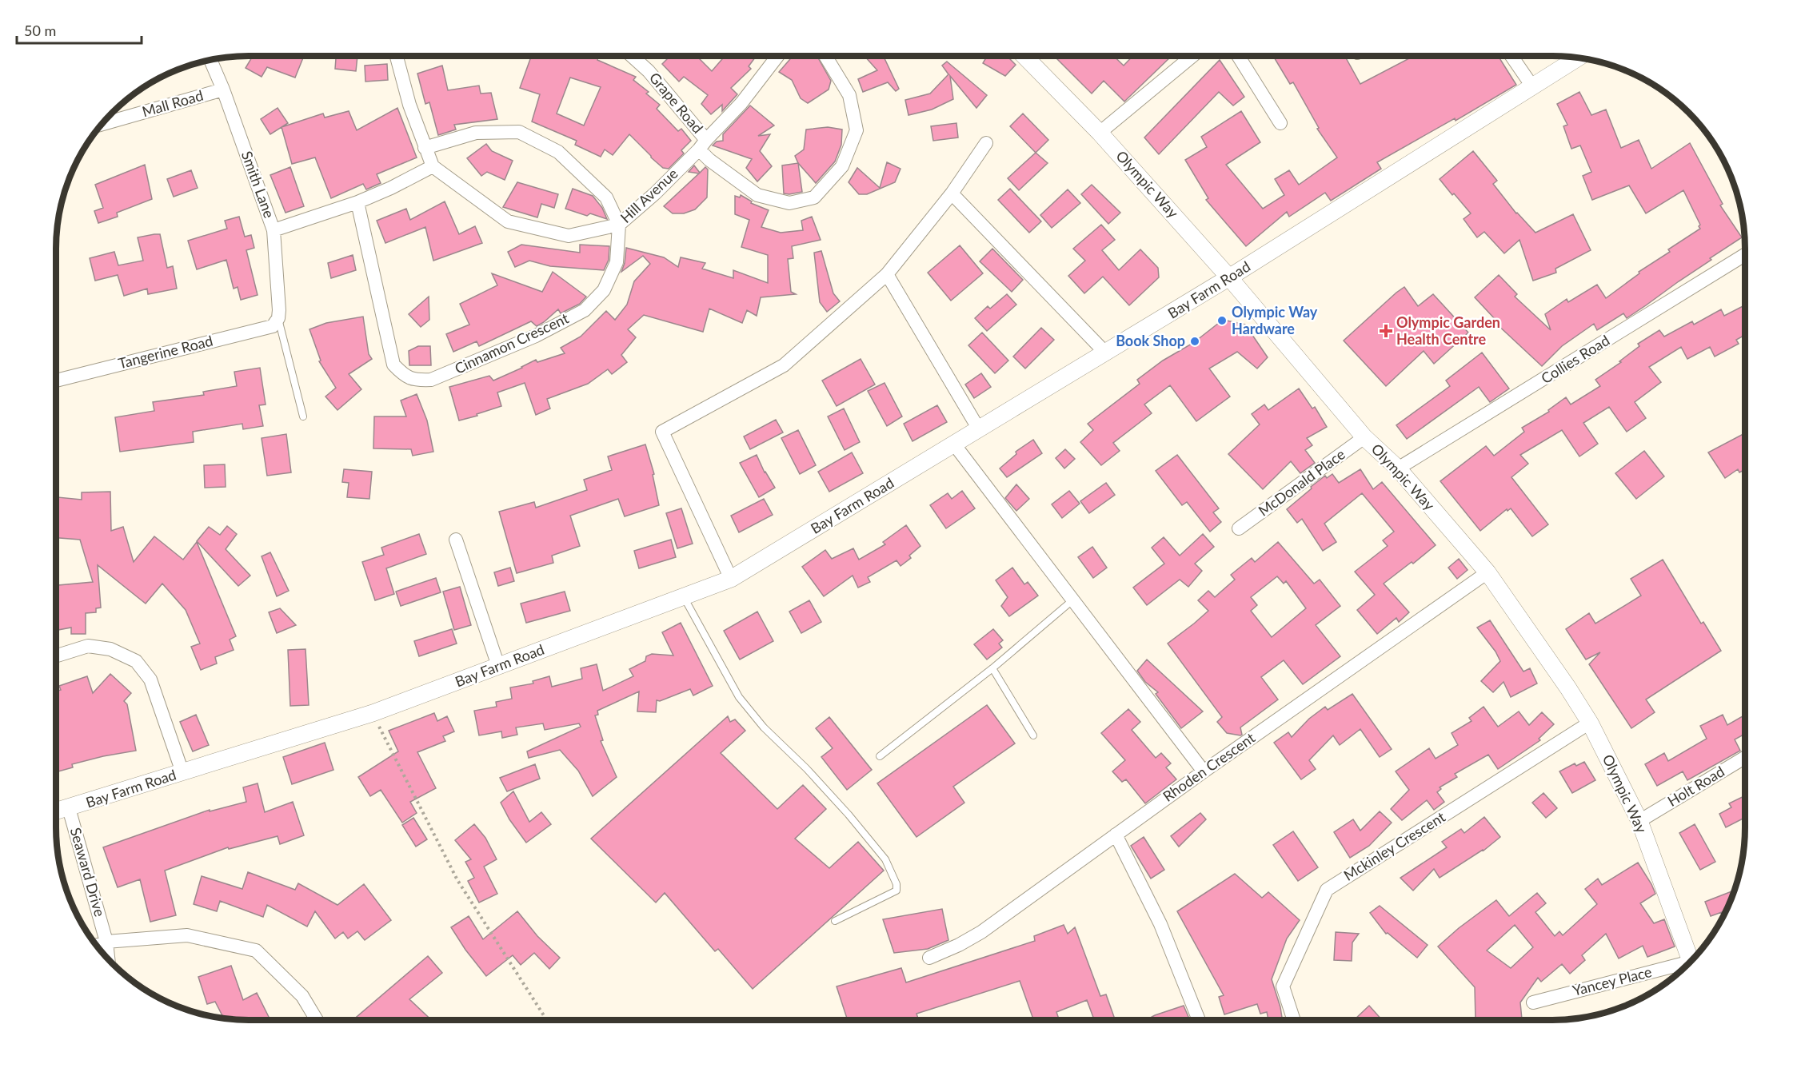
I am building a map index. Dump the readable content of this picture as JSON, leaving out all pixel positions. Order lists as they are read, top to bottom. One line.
{"streets":{"street":["Grape Road","Mall Road","Smith Lane","Olympic Way","Hill Avenue","Bay Farm Road","Cinnamon Crescent","Tangerine Road","Collies Road","McDonald Place","Rhoden Crescent","Holt Road","Mckinley Crescent","Seaward Drive","Yancey Place"]},"crossings":[["Grape Road","Hill Avenue"],["Mall Road","Smith Lane"],["Smith Lane","Tangerine Road"],["Olympic Way","Bay Farm Road"],["Olympic Way","Collies Road"],["Olympic Way","McDonald Place"],["Olympic Way","Rhoden Crescent"],["Olympic Way","Holt Road"],["Olympic Way","Mckinley Crescent"],["Hill Avenue","Cinnamon Crescent"],["Bay Farm Road","Seaward Drive"]],"places":{"other":["Olympic Way Hardware","Book Shop"],"health":["Olympic Garden Health Centre"]},"scale_bar":"50 m"}
